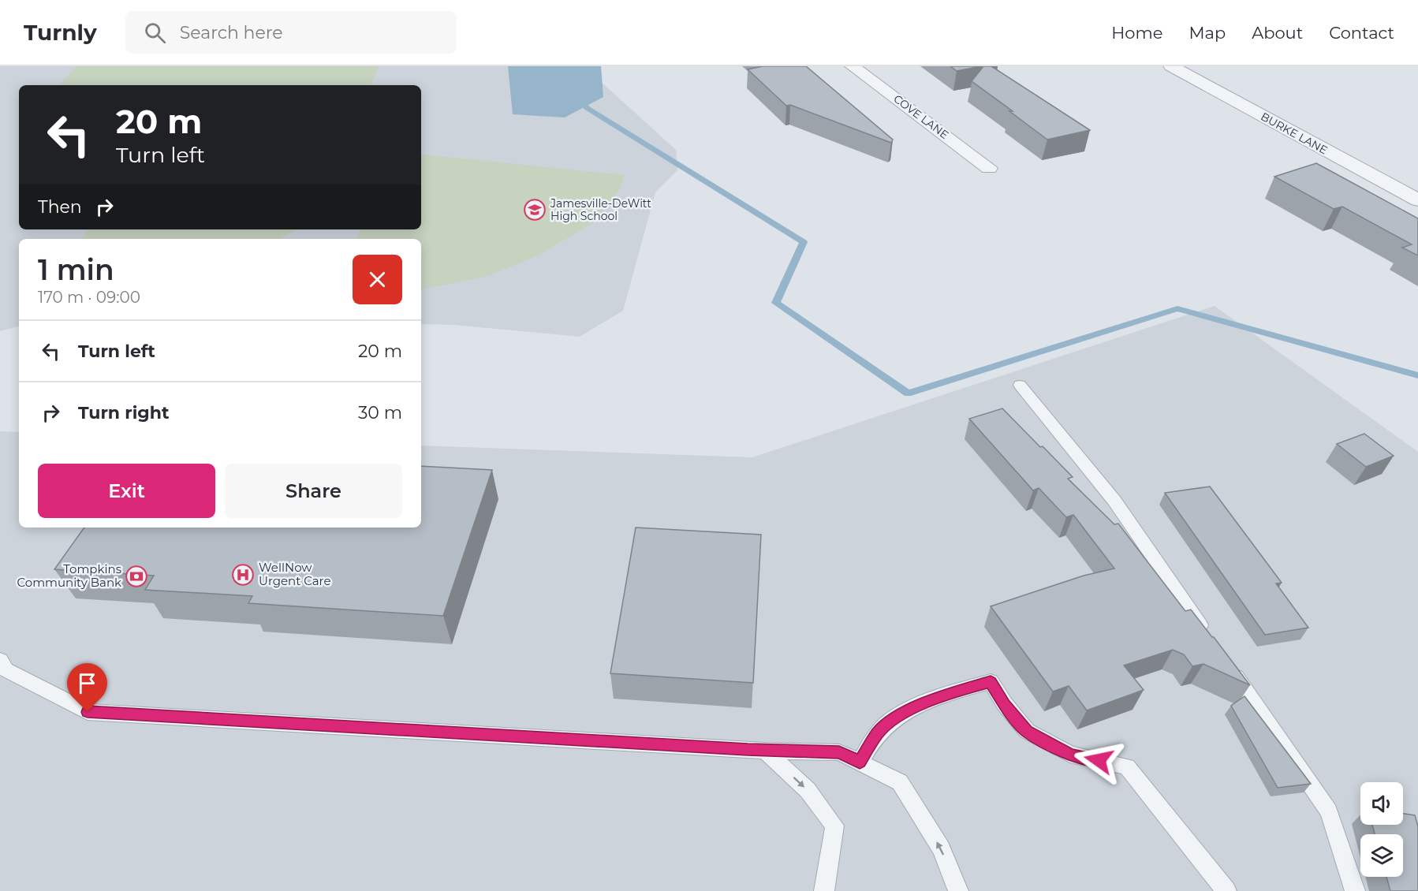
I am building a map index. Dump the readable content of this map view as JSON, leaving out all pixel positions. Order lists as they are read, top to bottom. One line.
{"streets":{"street":["COVE LANE","BURKE LANE"]},"places":{"school or university":["Jamesville-DeWitt High School"],"hospital":["WellNow Urgent Care"],"bank":["Tompkins Community Bank"]},"page":{"header":"Turnly","search":"Search here","nav":["Home","Map","About","Contact"],"turn":["20 m","Turn left"],"then":"Then","heading":["1 min","170 m · 09:00"],"list":[{"name":"Turn left","value":"20 m"},{"name":"Turn right","value":"30 m"}],"buttons":["Exit","Share"]}}
